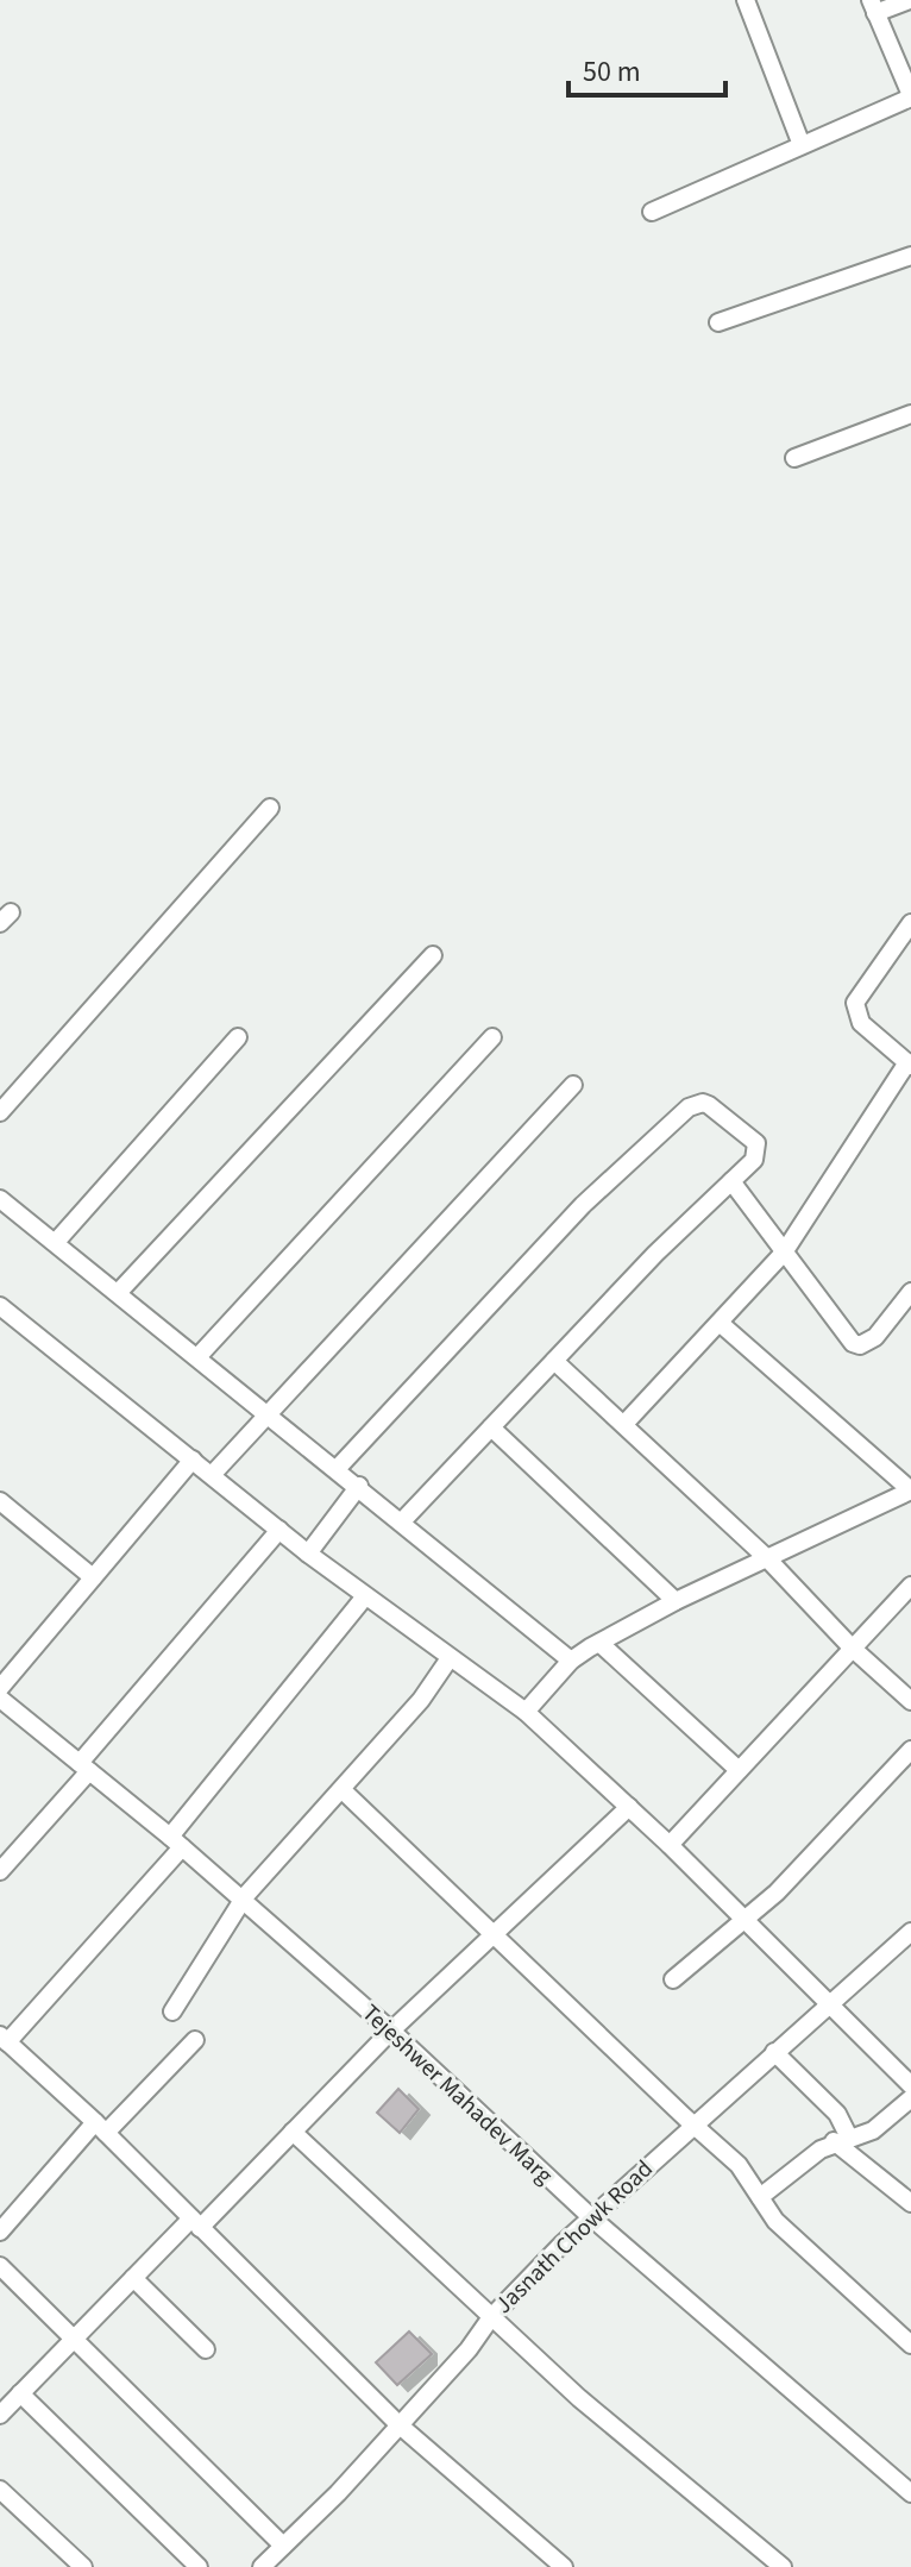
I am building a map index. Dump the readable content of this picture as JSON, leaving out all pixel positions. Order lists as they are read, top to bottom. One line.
{"streets":{"street":["Tejeshwer Mahadev Marg","Jasnath Chowk Road"]},"crossings":[["Tejeshwer Mahadev Marg","Jasnath Chowk Road"]],"scale_bar":"50 m"}
